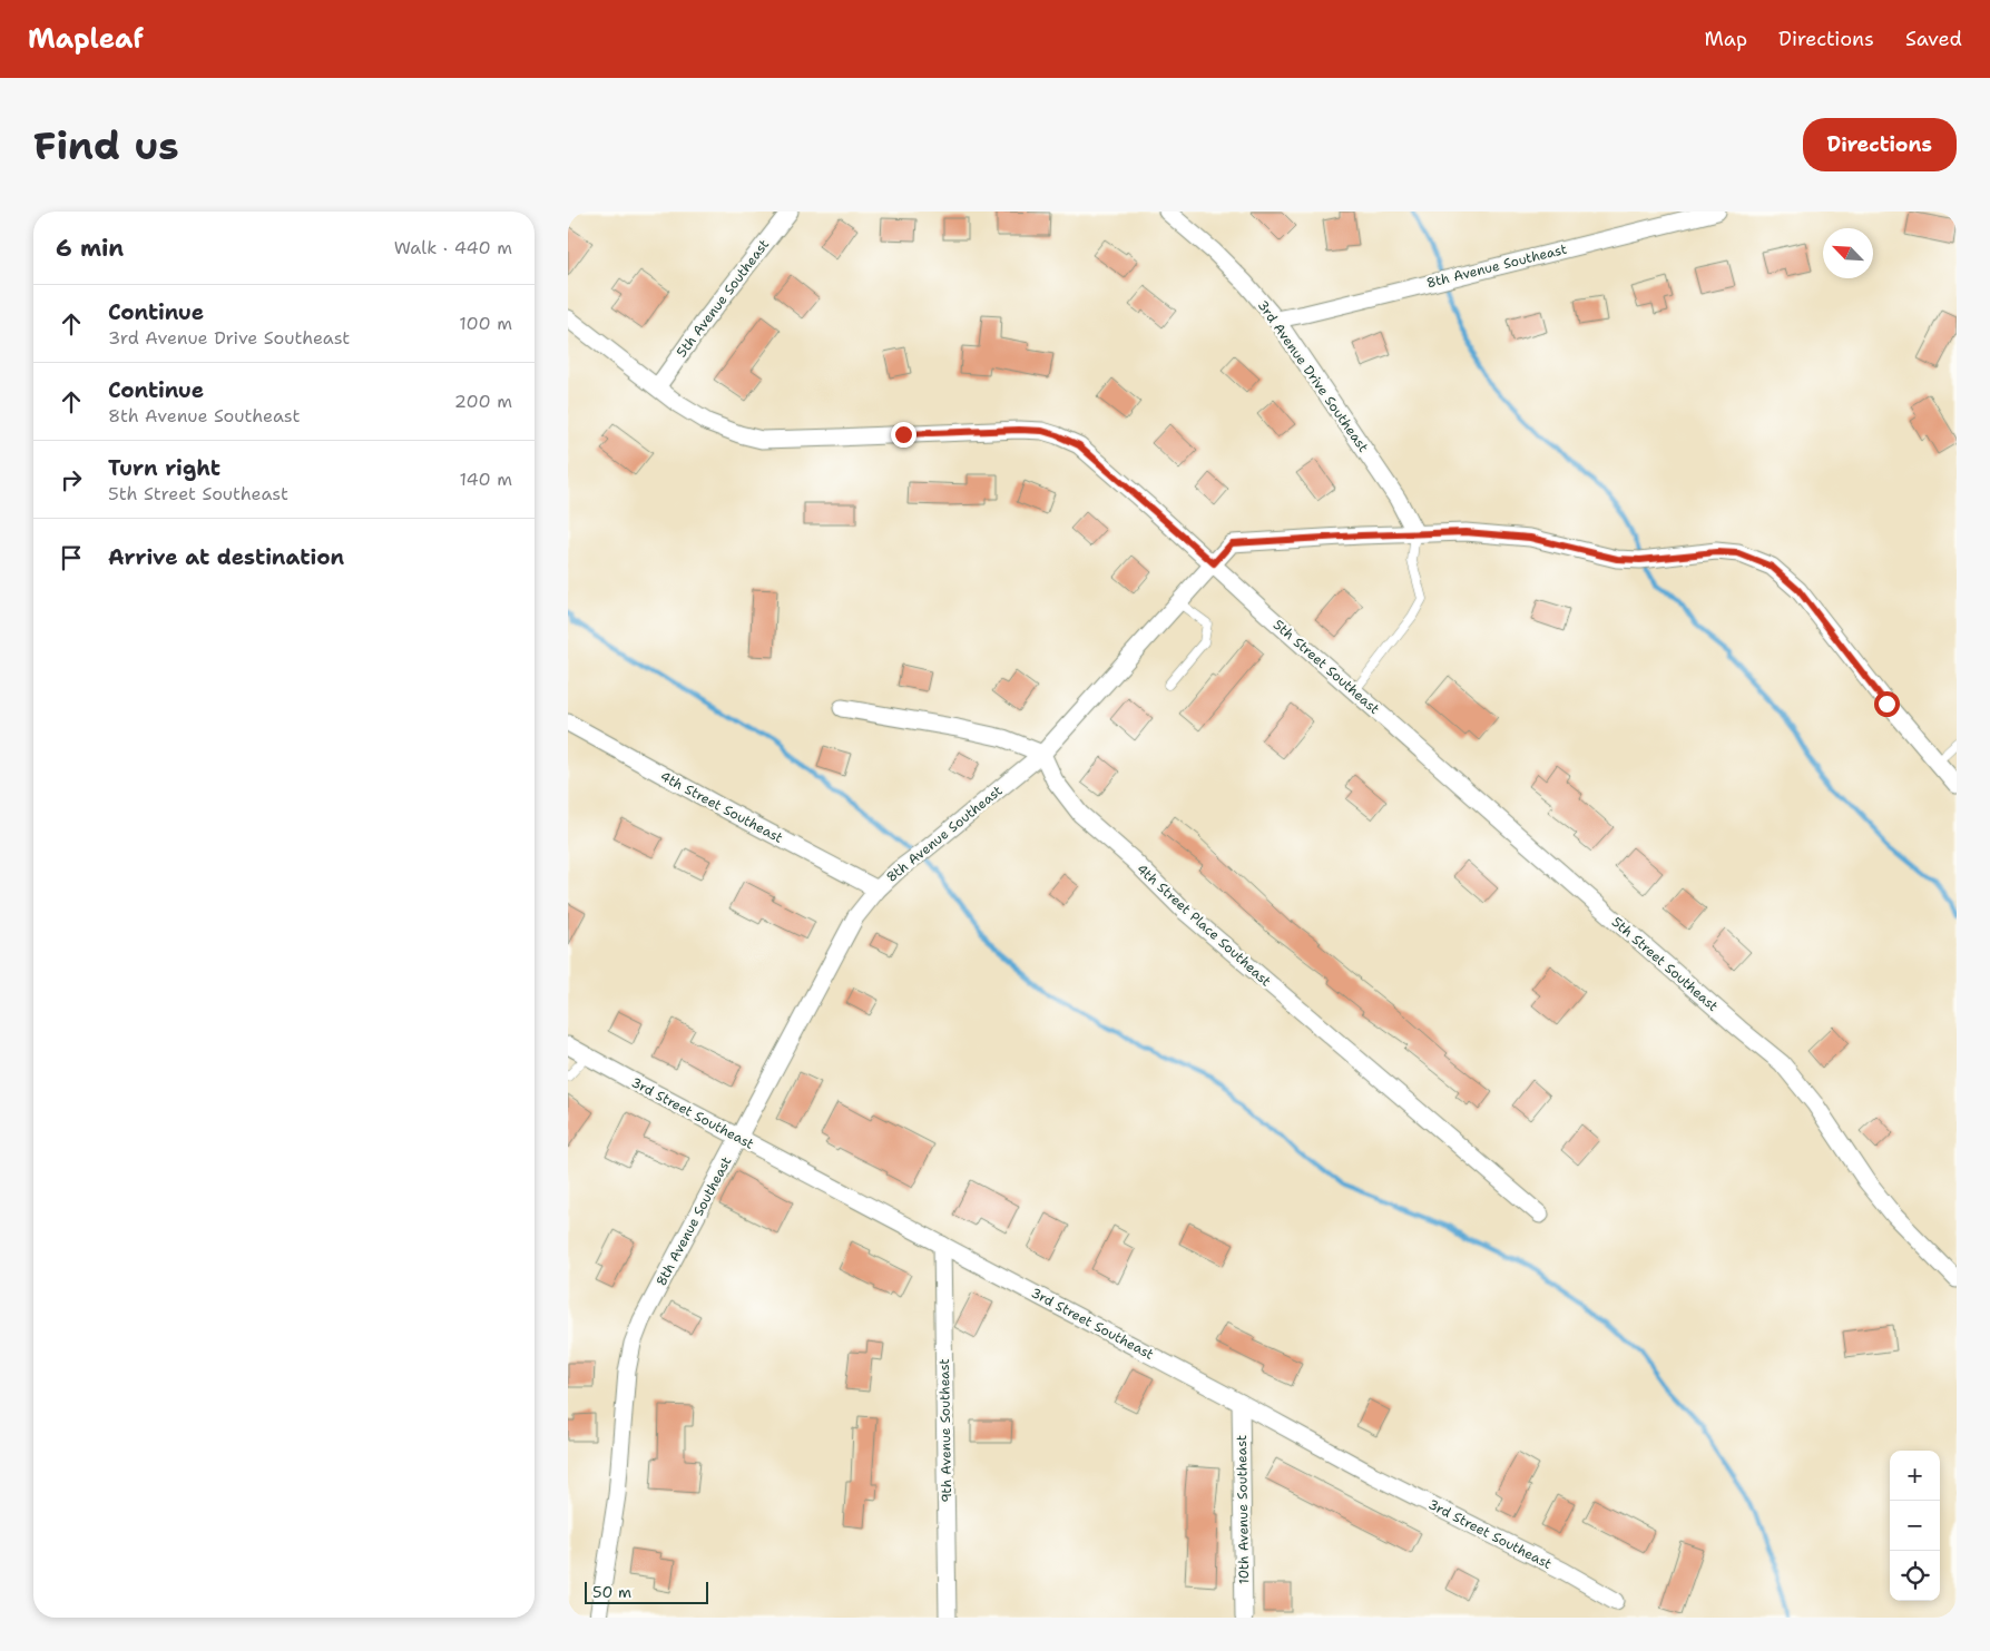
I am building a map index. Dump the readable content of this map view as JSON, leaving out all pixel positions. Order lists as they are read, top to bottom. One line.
{"streets":{"street":["8th Avenue Southeast","5th Avenue Southeast","3rd Avenue Drive Southeast","5th Street Southeast","4th Street Southeast","4th Street Place Southeast","3rd Street Southeast","9th Avenue Southeast","10th Avenue Southeast"]},"crossings":[["8th Avenue Southeast","3rd Avenue Drive Southeast"],["8th Avenue Southeast","5th Street Southeast"],["8th Avenue Southeast","4th Street Southeast"],["8th Avenue Southeast","4th Street Place Southeast"],["8th Avenue Southeast","3rd Street Southeast"],["5th Avenue Southeast","5th Street Southeast"],["3rd Street Southeast","9th Avenue Southeast"],["3rd Street Southeast","10th Avenue Southeast"]],"scale_bar":"50 m","north":"top left","page":{"header":"Mapleaf","nav":["Map","Directions","Saved"],"buttons":"Directions","title":"Find us","heading":["6 min","Walk · 440 m"],"list":[["Continue","3rd Avenue Drive Southeast","100 m"],["Continue","8th Avenue Southeast","200 m"],["Turn right","5th Street Southeast","140 m"],"Arrive at destination"],"map_buttons":["+","−"],"scale":"50 m"}}
